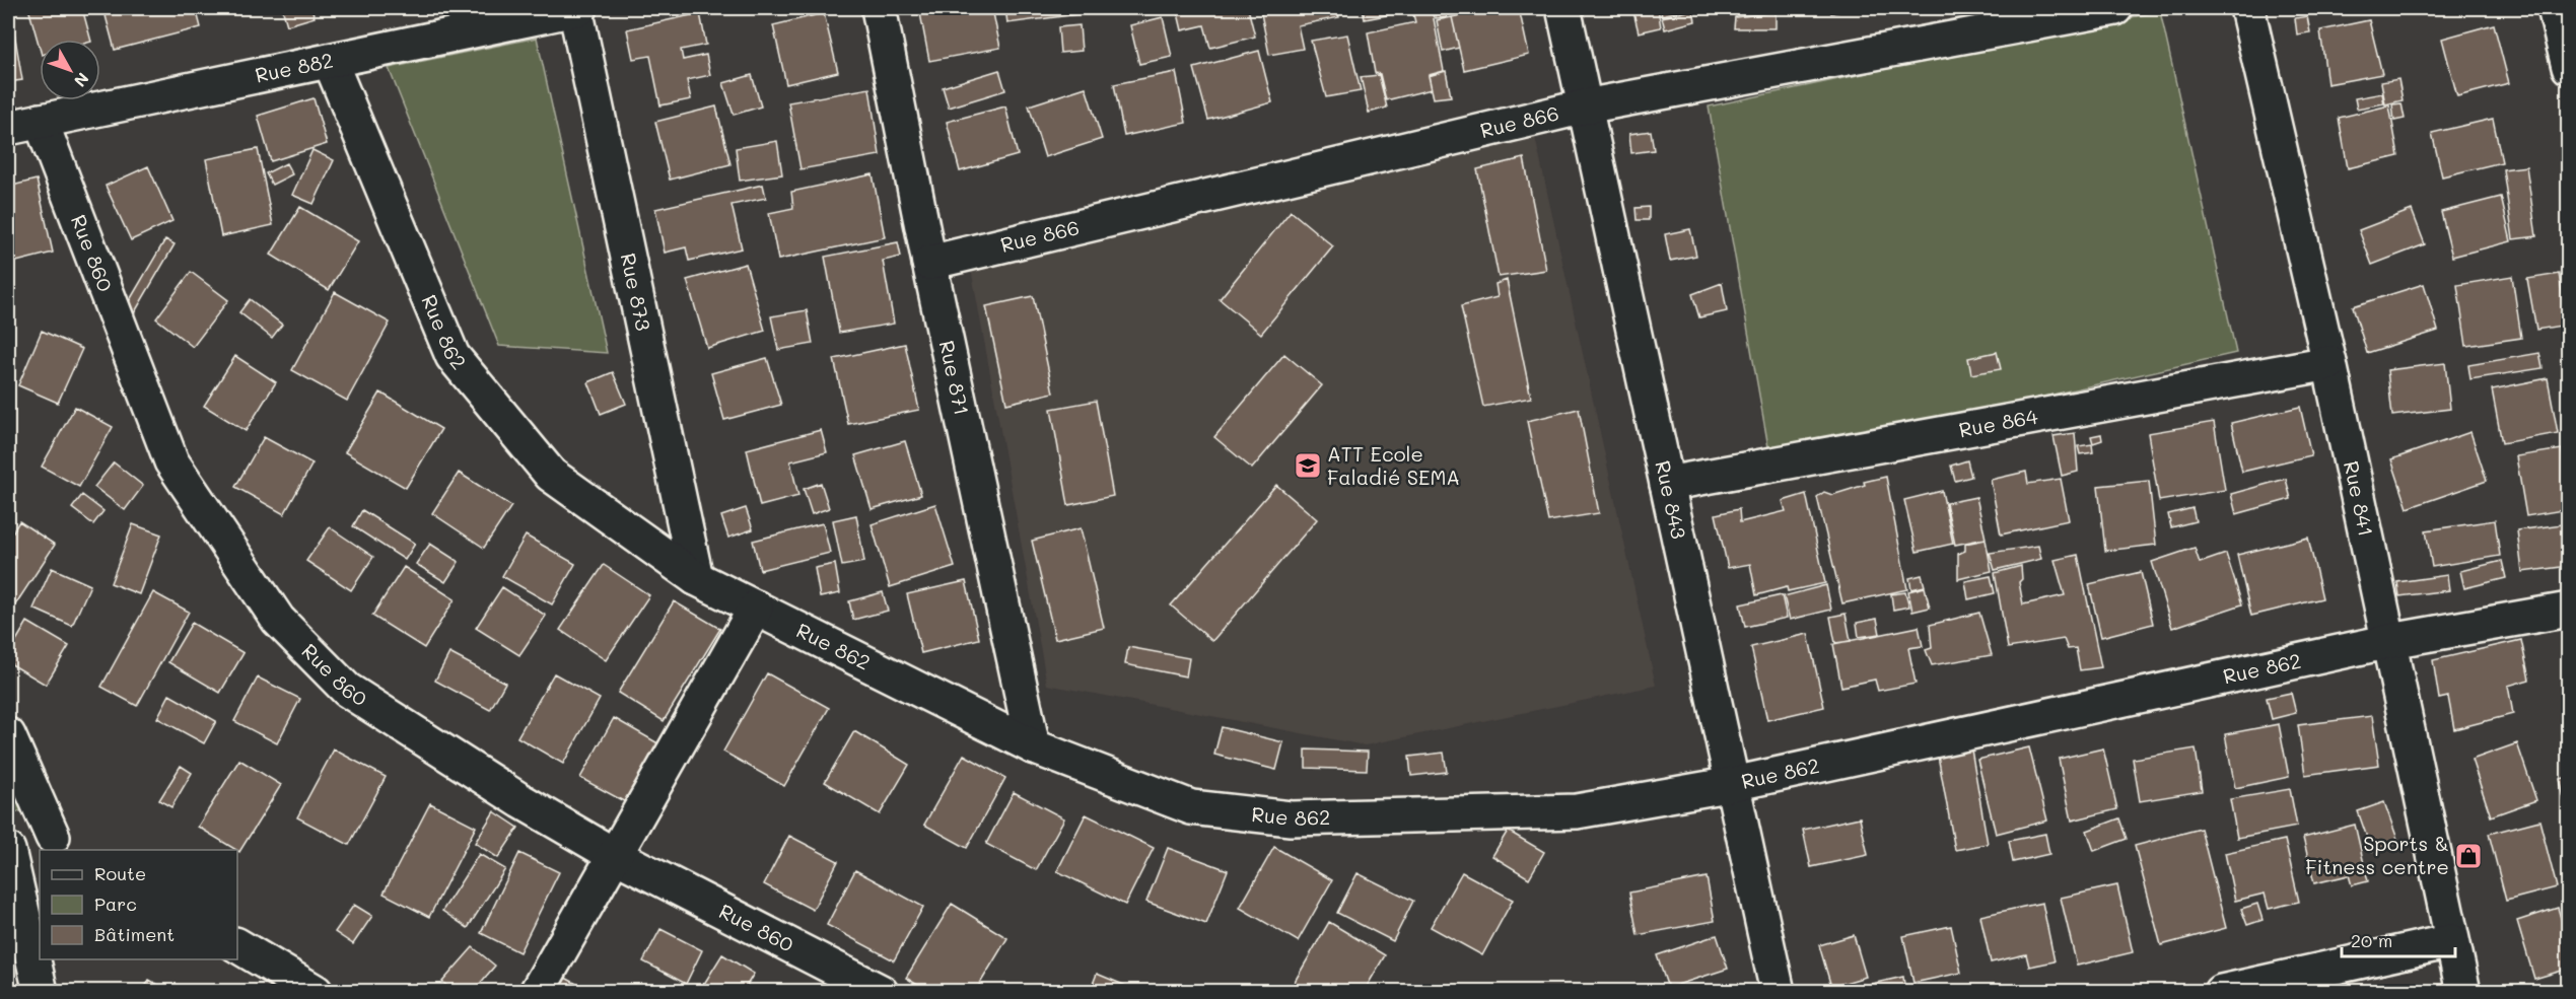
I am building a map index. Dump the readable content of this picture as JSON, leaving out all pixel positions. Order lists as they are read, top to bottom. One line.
{"streets":{"street":["Rue 882","Rue 866","Rue 860","Rue 873","Rue 862","Rue 871","Rue 864","Rue 841","Rue 843"]},"crossings":[["Rue 882","Rue 860"],["Rue 882","Rue 873"],["Rue 882","Rue 862"],["Rue 866","Rue 871"],["Rue 866","Rue 843"],["Rue 873","Rue 862"],["Rue 862","Rue 871"],["Rue 862","Rue 841"],["Rue 862","Rue 843"],["Rue 864","Rue 841"],["Rue 864","Rue 843"]],"places":{"school or university":["ATT Ecole Faladié SEMA"],"shop":["Sports & Fitness centre"]},"legend":["Route","Parc","Bâtiment"],"scale_bar":"20 m","north":"bottom right"}
